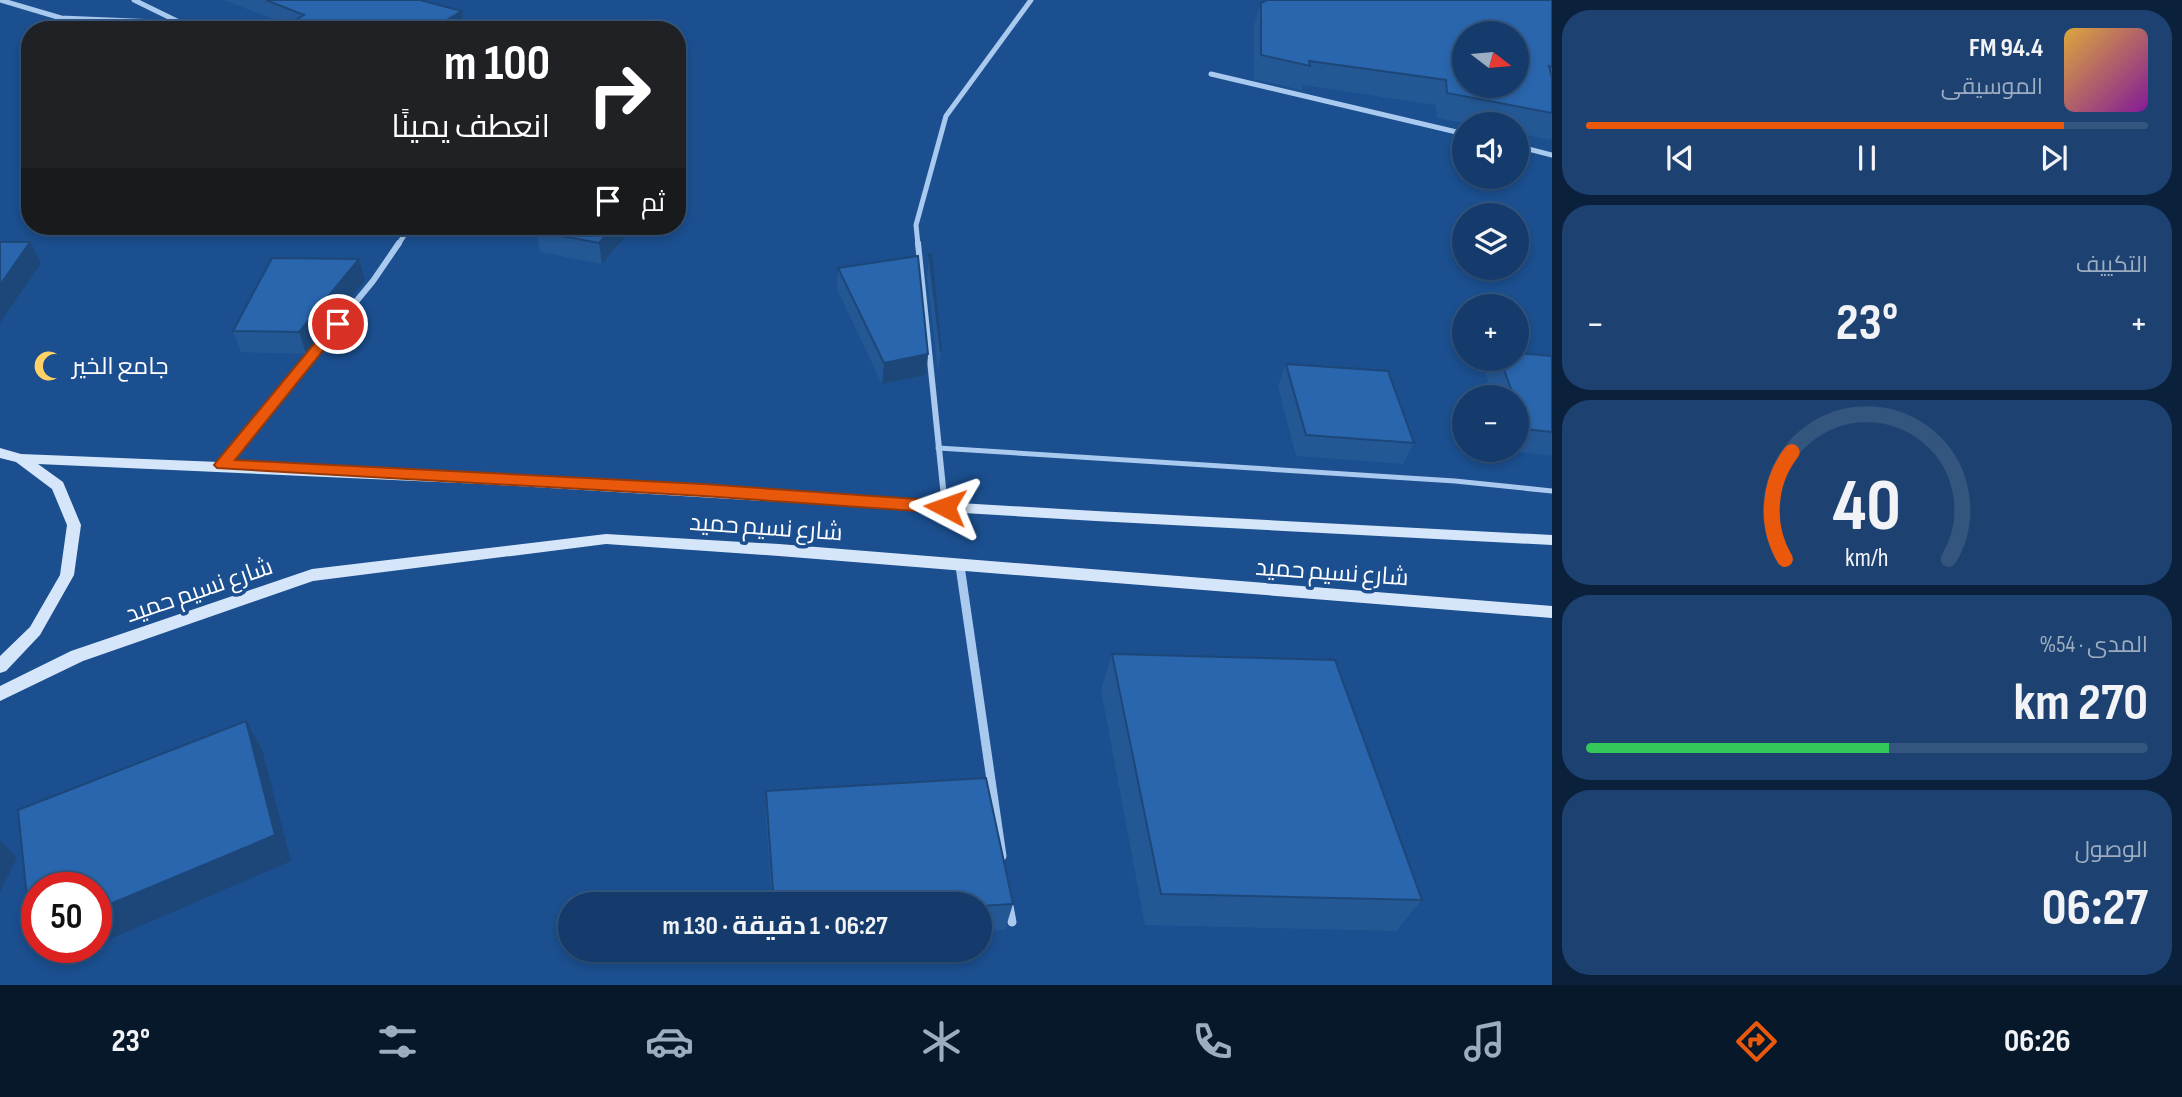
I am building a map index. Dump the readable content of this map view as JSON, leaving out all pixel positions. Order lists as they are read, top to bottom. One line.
{"streets":{"main road":["شارع نسيم حميد"]},"places":{"mosque":["جامع الخير"]},"north":"right","page":{"map_buttons":["+","−"],"turn":["100 m","انعطف يمينًا"],"song":["94.4 FM","الموسيقى"],"then":"ثم","tile":["التكييف",["المدى · 54%","270 km"],["الوصول","06:27"]],"heat":["−","23°","+"],"limit":"50","trip":"06:27 · 1 دقيقة · 130 m","tabs":["06:26","23°"],"gauge":["40","km/h"]}}
